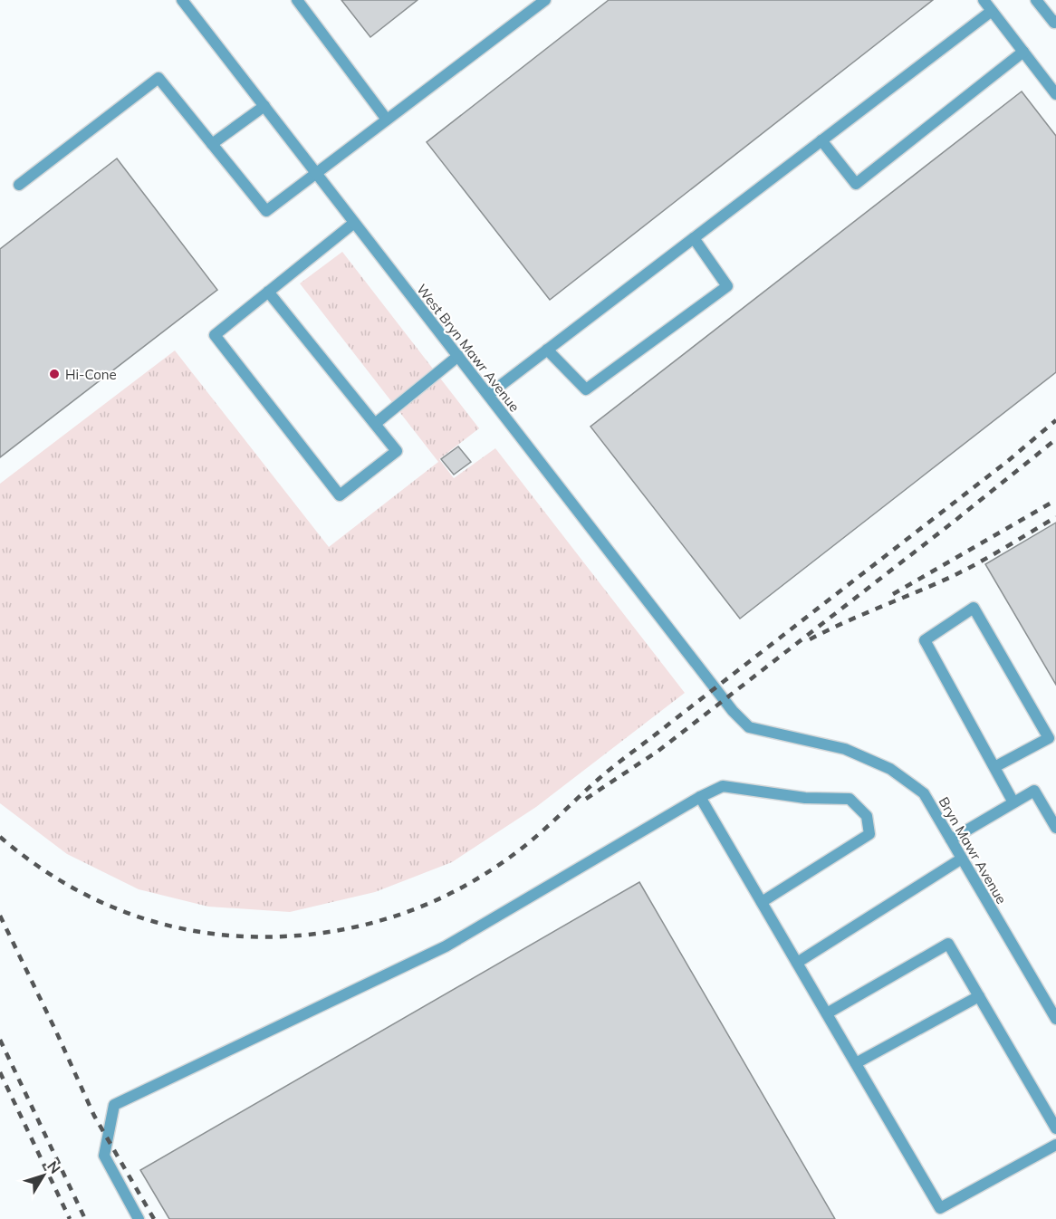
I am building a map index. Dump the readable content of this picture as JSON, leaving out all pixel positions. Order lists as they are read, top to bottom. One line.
{"streets":{"street":["West Bryn Mawr Avenue","Bryn Mawr Avenue"]},"crossings":[["West Bryn Mawr Avenue","Bryn Mawr Avenue"]],"places":["Hi-Cone"],"north":"top right"}
